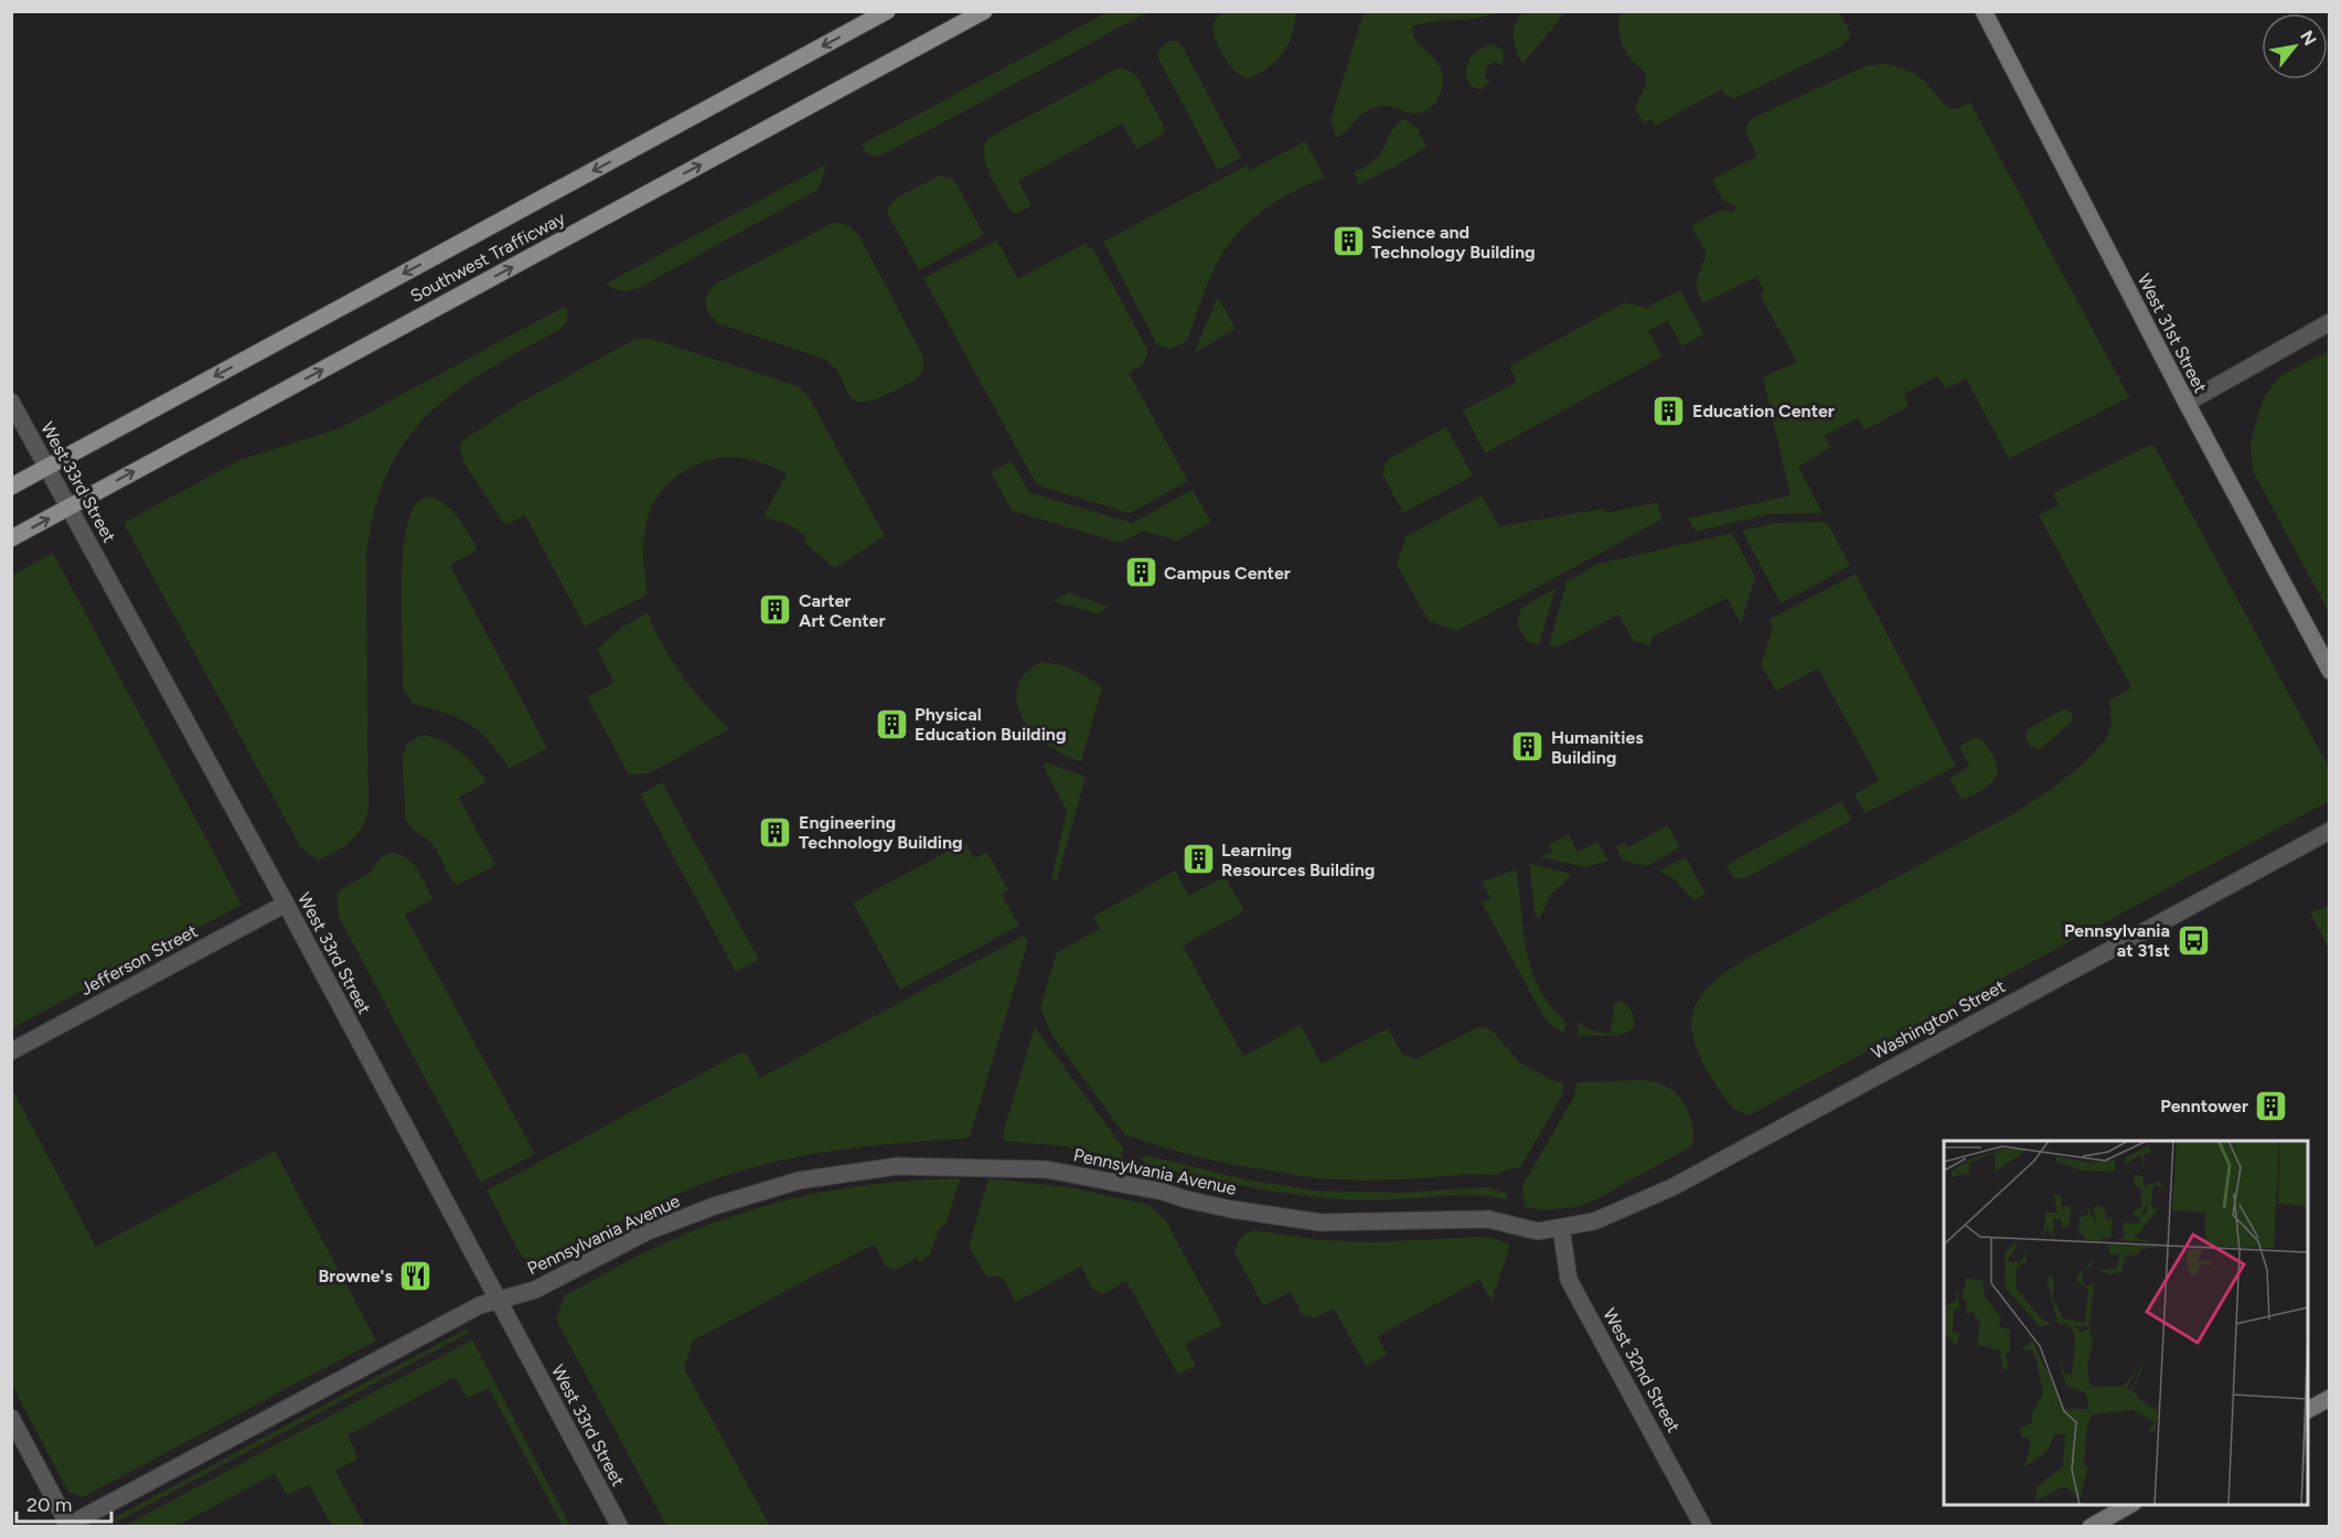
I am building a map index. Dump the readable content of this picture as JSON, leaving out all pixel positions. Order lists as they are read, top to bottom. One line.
{"streets":{"main road":["Southwest Trafficway","West 31st Street"],"street":["West 33rd Street","Jefferson Street","Washington Street","Pennsylvania Avenue","West 32nd Street"]},"crossings":[["Southwest Trafficway","West 33rd Street"],["West 33rd Street","Jefferson Street"],["West 33rd Street","Pennsylvania Avenue"],["Washington Street","Pennsylvania Avenue"],["Washington Street","West 32nd Street"],["Pennsylvania Avenue","West 32nd Street"]],"places":{"building":["Science and Technology Building","Education Center","Campus Center","Carter Art Center","Physical Education Building","Humanities Building","Engineering Technology Building","Learning Resources Building","Penntower"],"bus stop":["Pennsylvania at 31st"],"restaurant":["Browne's"]},"scale_bar":"20 m","north":"top right"}
